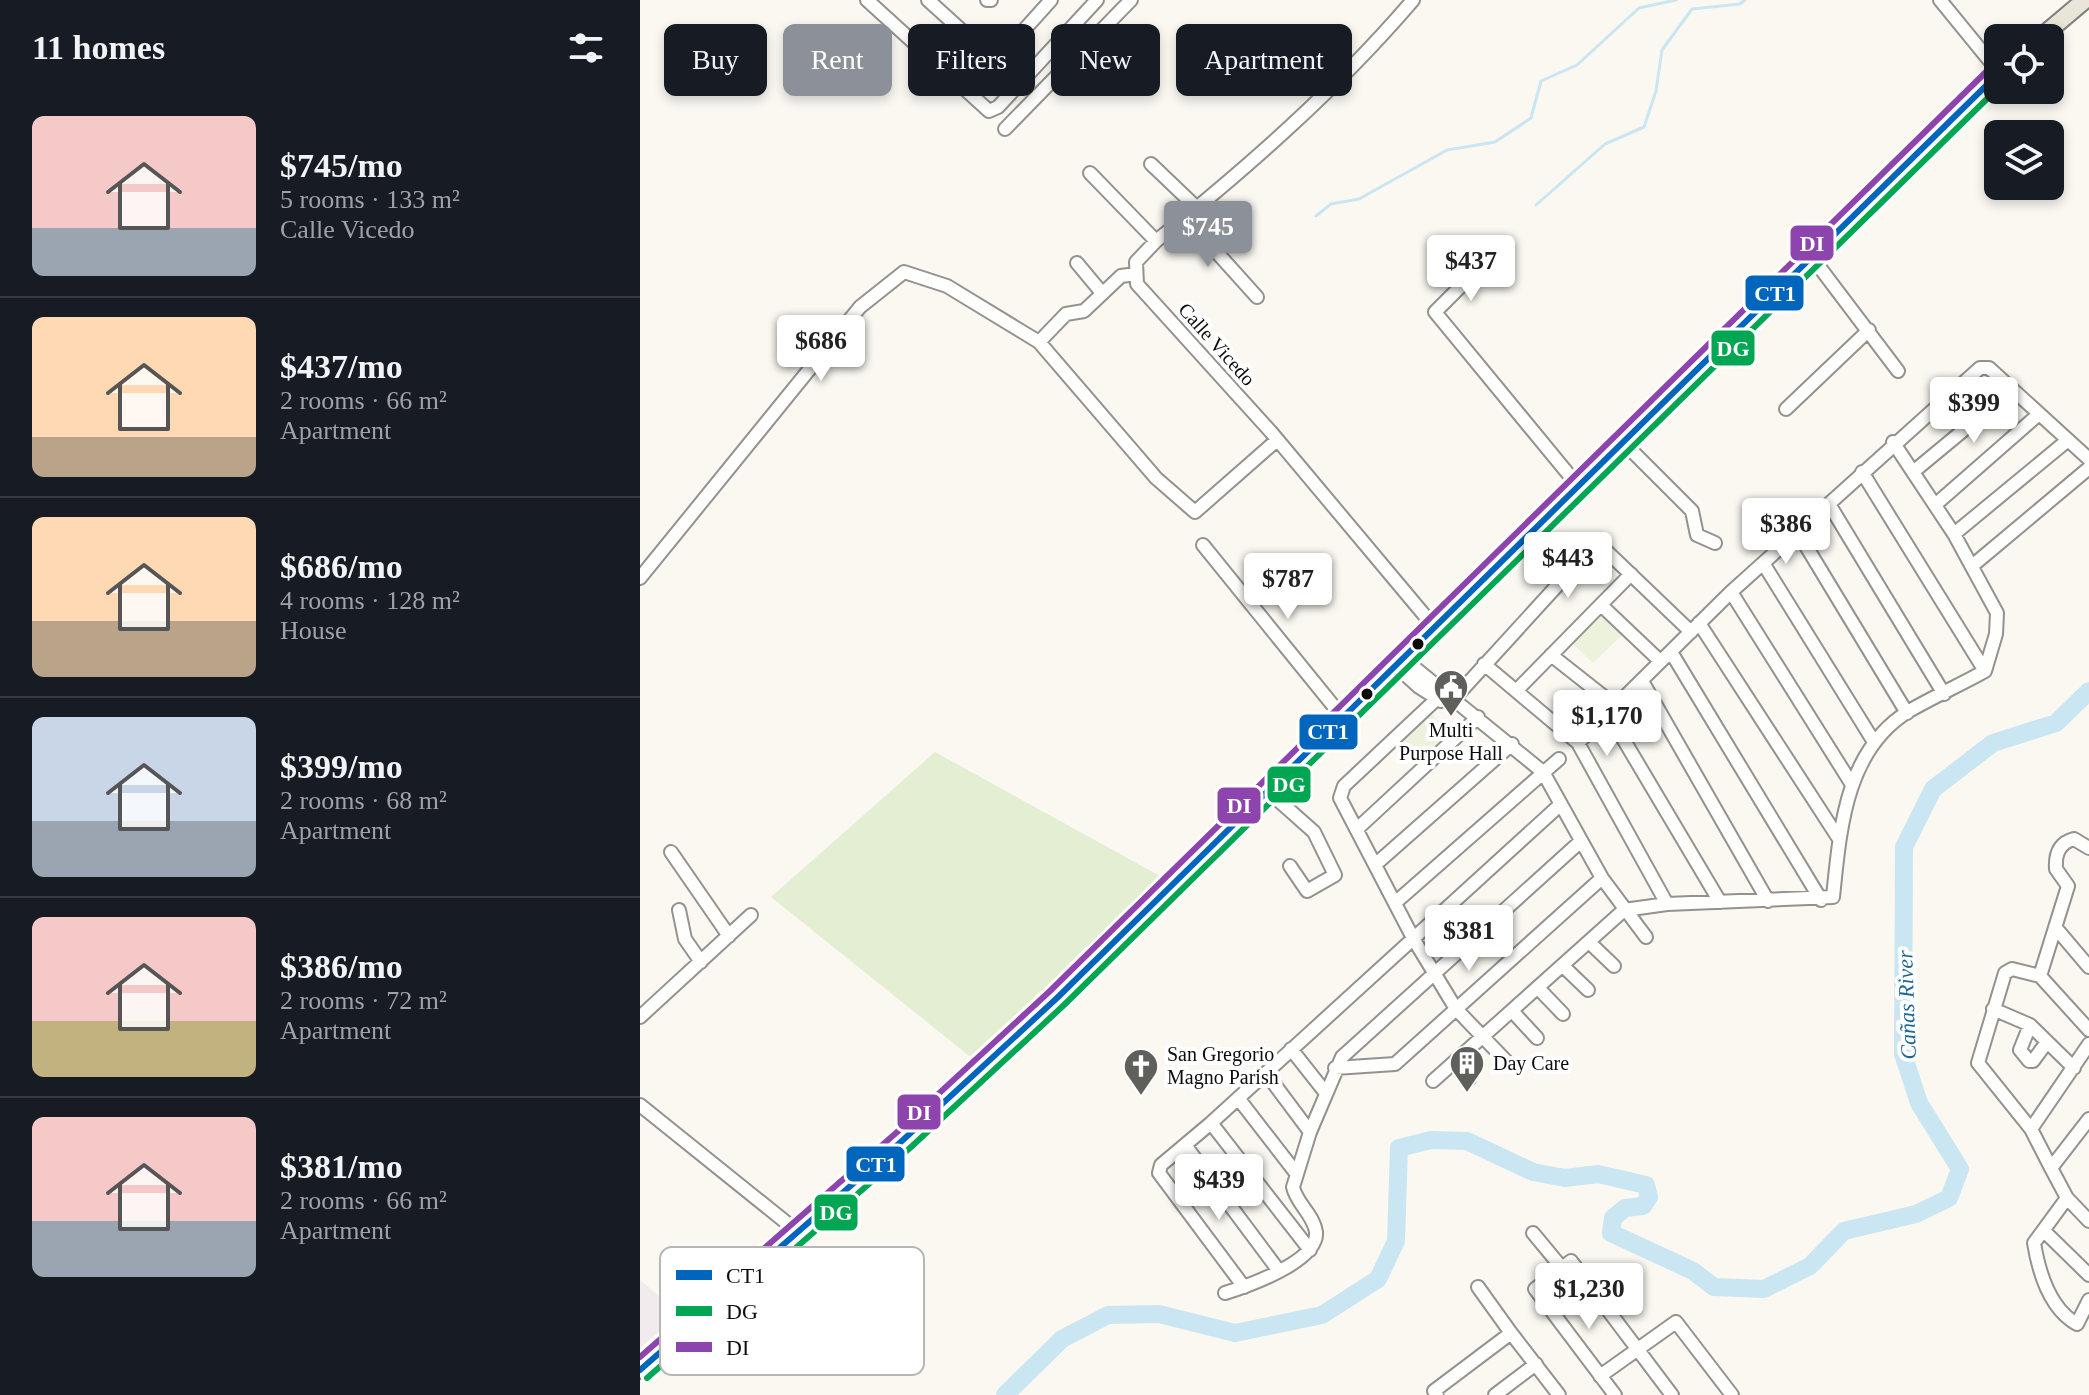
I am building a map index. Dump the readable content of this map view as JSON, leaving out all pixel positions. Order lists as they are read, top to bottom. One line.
{"streets":{"street":["Calle Vicedo"]},"water":["Cañas River"],"places":{"public building":["Multi Purpose Hall"],"building":["Day Care"],"church":["San Gregorio Magno Parish"]},"lines":["transit line DI","transit line CT1","transit line DG"],"legend":["CT1","DG","DI"],"page":{"heading":"11 homes","chip":["Buy","Rent","Filters","New","Apartment"],"list":[{"name":"$745/mo","note":"5 rooms · 133 m² · Calle Vicedo"},{"name":"$437/mo","note":"2 rooms · 66 m² · Apartment"},{"name":"$686/mo","note":"4 rooms · 128 m² · House"},{"name":"$399/mo","note":"2 rooms · 68 m² · Apartment"},{"name":"$386/mo","note":"2 rooms · 72 m² · Apartment"},{"name":"$381/mo","note":"2 rooms · 66 m² · Apartment"}],"price":["$745","$437","$686","$399","$386","$443","$787","$1,170","$381","$439","$1,230"]}}
